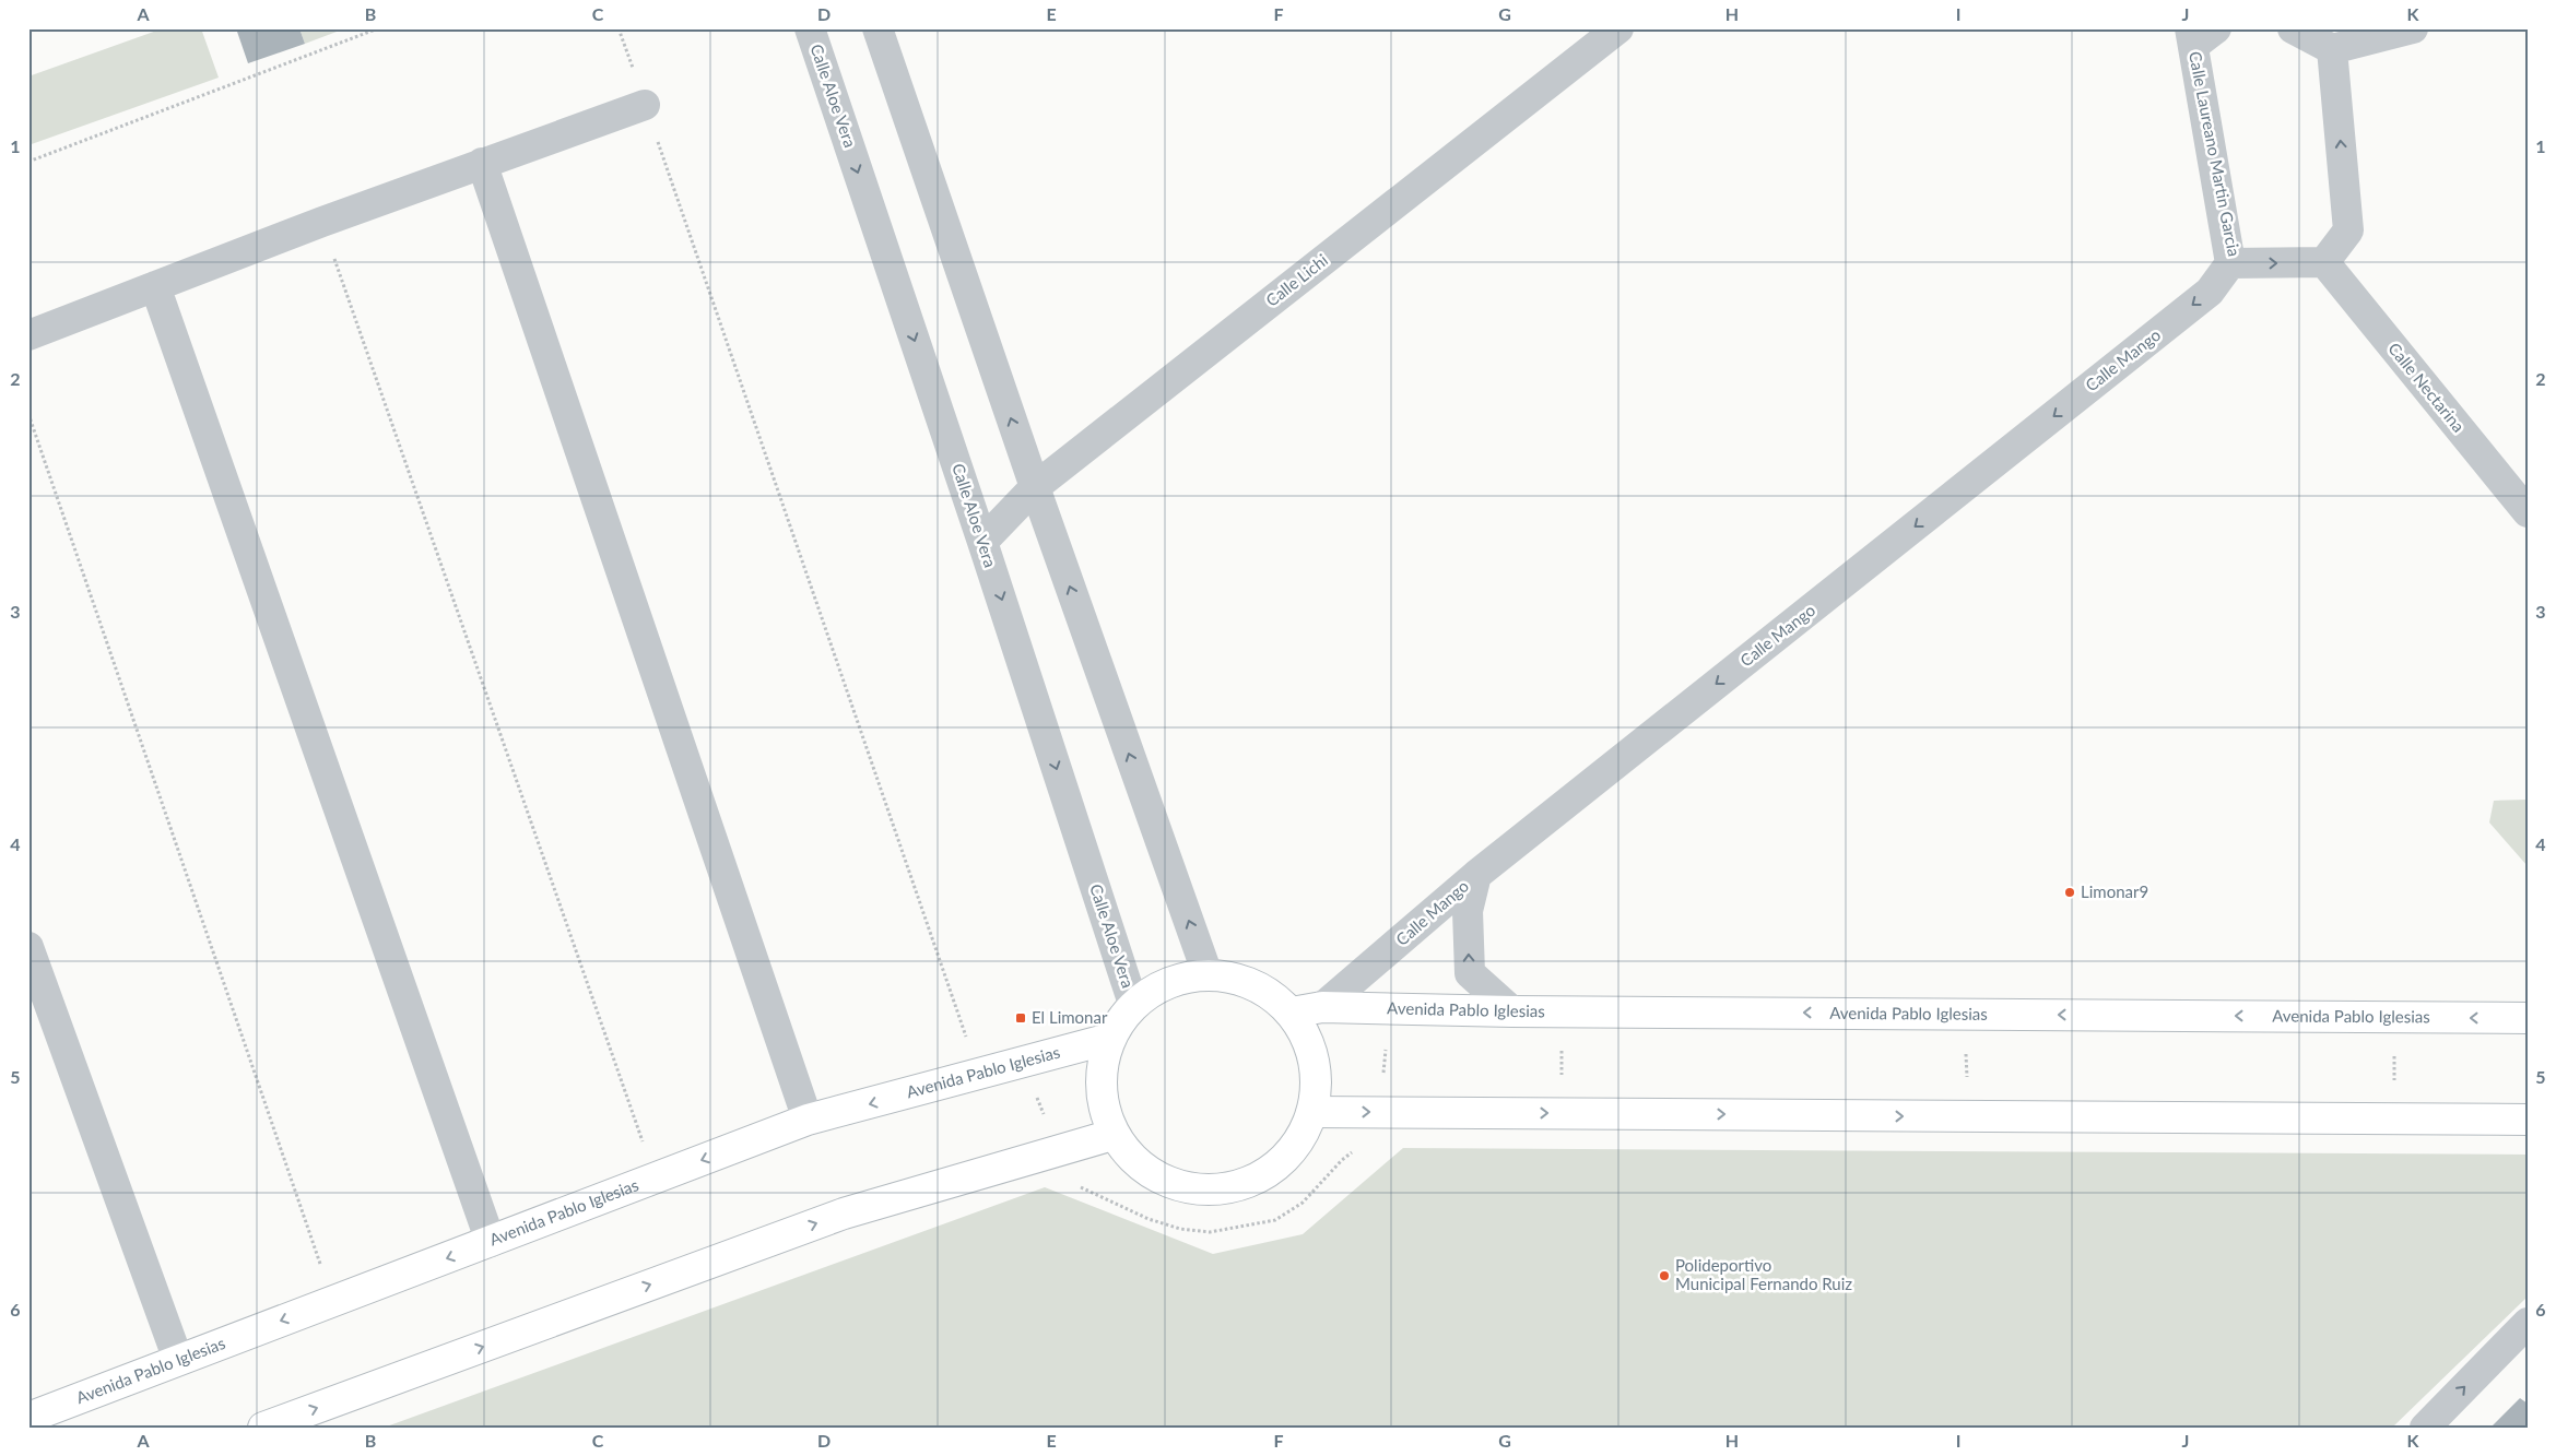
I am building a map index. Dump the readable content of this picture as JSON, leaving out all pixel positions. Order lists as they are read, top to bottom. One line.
{"streets":{"street":["Calle Aloe Vera","Calle Laureano Martin Garcia","Calle Lichi","Calle Mango","Calle Nectarina","Avenida Pablo Iglesias"]},"crossings":[["Calle Aloe Vera","Calle Lichi"],["Calle Laureano Martin Garcia","Calle Mango"],["Calle Laureano Martin Garcia","Calle Nectarina"],["Calle Mango","Avenida Pablo Iglesias"]],"one_way":["Calle Mango"],"places":{"other":["Limonar9","Polideportivo Municipal Fernando Ruiz"],"transit":["El Limonar"]},"grid":{"columns":["A","B","C","D","E","F","G","H","I","J","K"],"rows":["1","2","3","4","5","6"]}}
